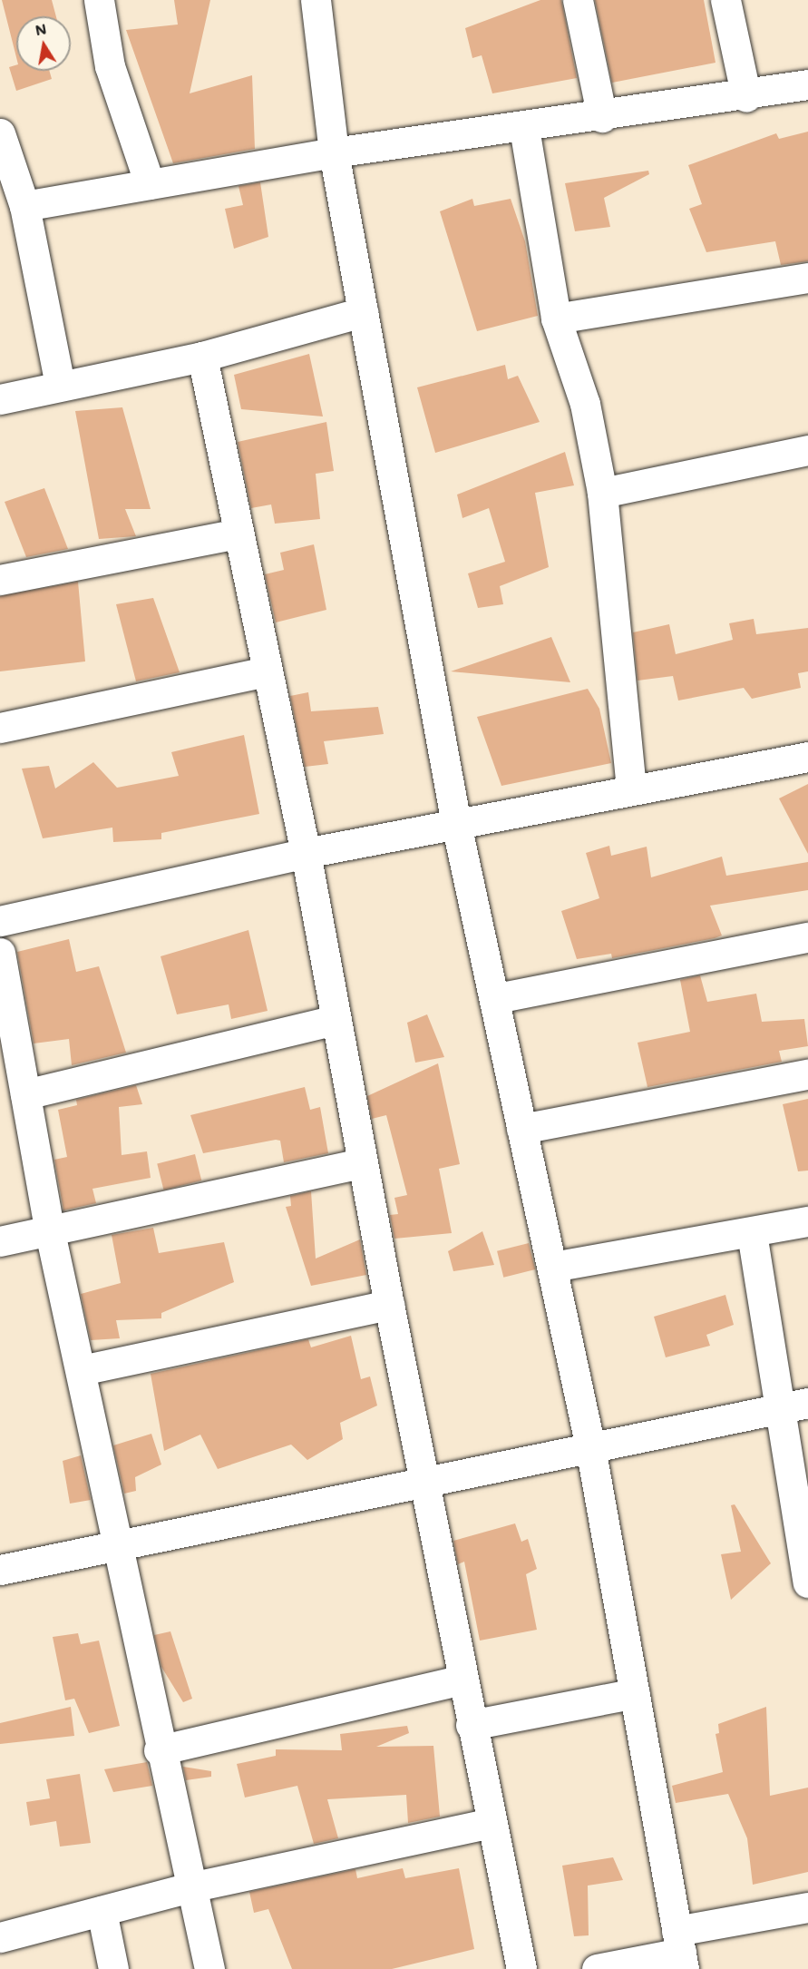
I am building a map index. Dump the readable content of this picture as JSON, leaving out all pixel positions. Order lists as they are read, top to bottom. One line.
{"north":"top"}
